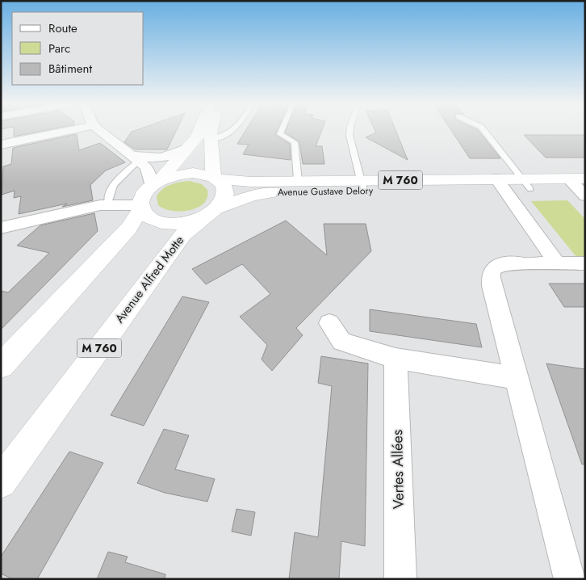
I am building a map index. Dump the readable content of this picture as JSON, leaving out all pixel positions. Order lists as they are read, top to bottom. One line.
{"streets":{"main road":["M 760","Avenue Gustave Delory","Avenue Alfred Motte"],"street":["Vertes Allées"]},"crossings":[["Avenue Gustave Delory","Avenue Alfred Motte"]],"legend":["Route","Parc","Bâtiment"]}
